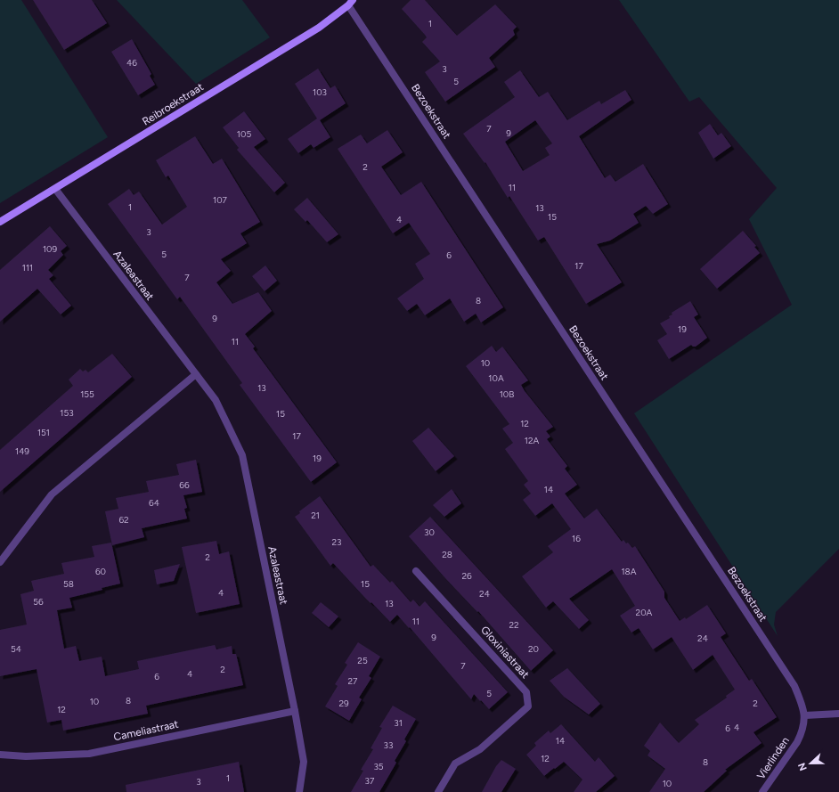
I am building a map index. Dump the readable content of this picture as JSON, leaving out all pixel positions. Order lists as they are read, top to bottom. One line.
{"streets":{"street":["Reibroekstraat","Bezoekstraat","Azaleastraat","Gloxiniastraat","Cameliastraat","Vierlinden"]},"crossings":[["Reibroekstraat","Bezoekstraat"],["Reibroekstraat","Azaleastraat"],["Bezoekstraat","Vierlinden"],["Azaleastraat","Cameliastraat"]],"house_numbers":["1","46","3","5","103","7","9","105","2","11","107","1","13","15","4","3","109","5","6","17","111","7","8","9","19","11","10","10A","13","155","10B","153","15","12","151","17","12A","149","19","66","14","64","21","62","30","16","23","28","2","60","18A","26","58","15","4","24","56","13","20A","11","22","9","24","54","20","25","7","2","4","6","27","5","8","10","29","2","12","31","4","6","14","33","12","8","35","1","37","3","10"],"north":"left"}
